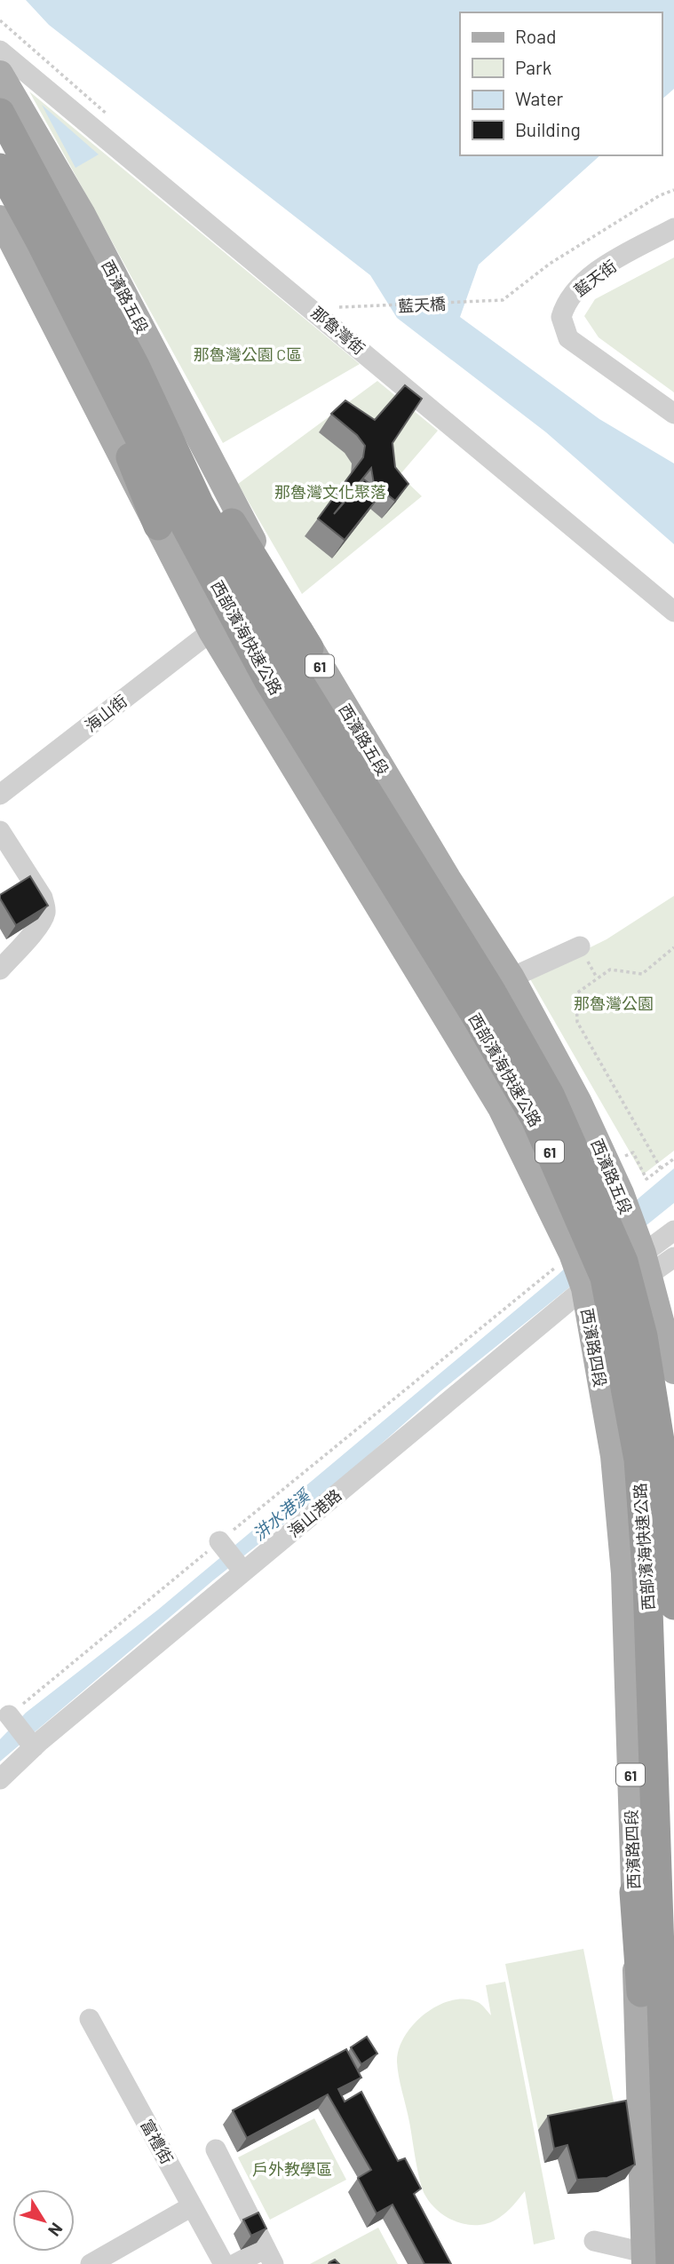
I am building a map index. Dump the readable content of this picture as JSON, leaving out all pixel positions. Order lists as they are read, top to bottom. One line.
{"streets":{"highway":["西部濱海快速公路","61"],"main road":["西濱路五段","西濱路四段"],"street":["藍天街","那魯灣街","海山街","海山港路","富禮街"],"path":["藍天橋"]},"crossings":[["西濱路五段","西部濱海快速公路"],["西濱路五段","61"],["西濱路五段","西濱路四段"],["西濱路五段","海山港路"],["西部濱海快速公路","61"],["西部濱海快速公路","西濱路四段"],["西部濱海快速公路","海山港路"],["61","海山街"],["61","西濱路四段"],["61","海山港路"],["西濱路四段","海山港路"]],"water":["汫水港溪"],"parks":["那魯灣公園 C區","那魯灣文化聚落","那魯灣公園","戶外教學區"],"legend":["Road","Park","Water","Building"],"north":"bottom right"}
